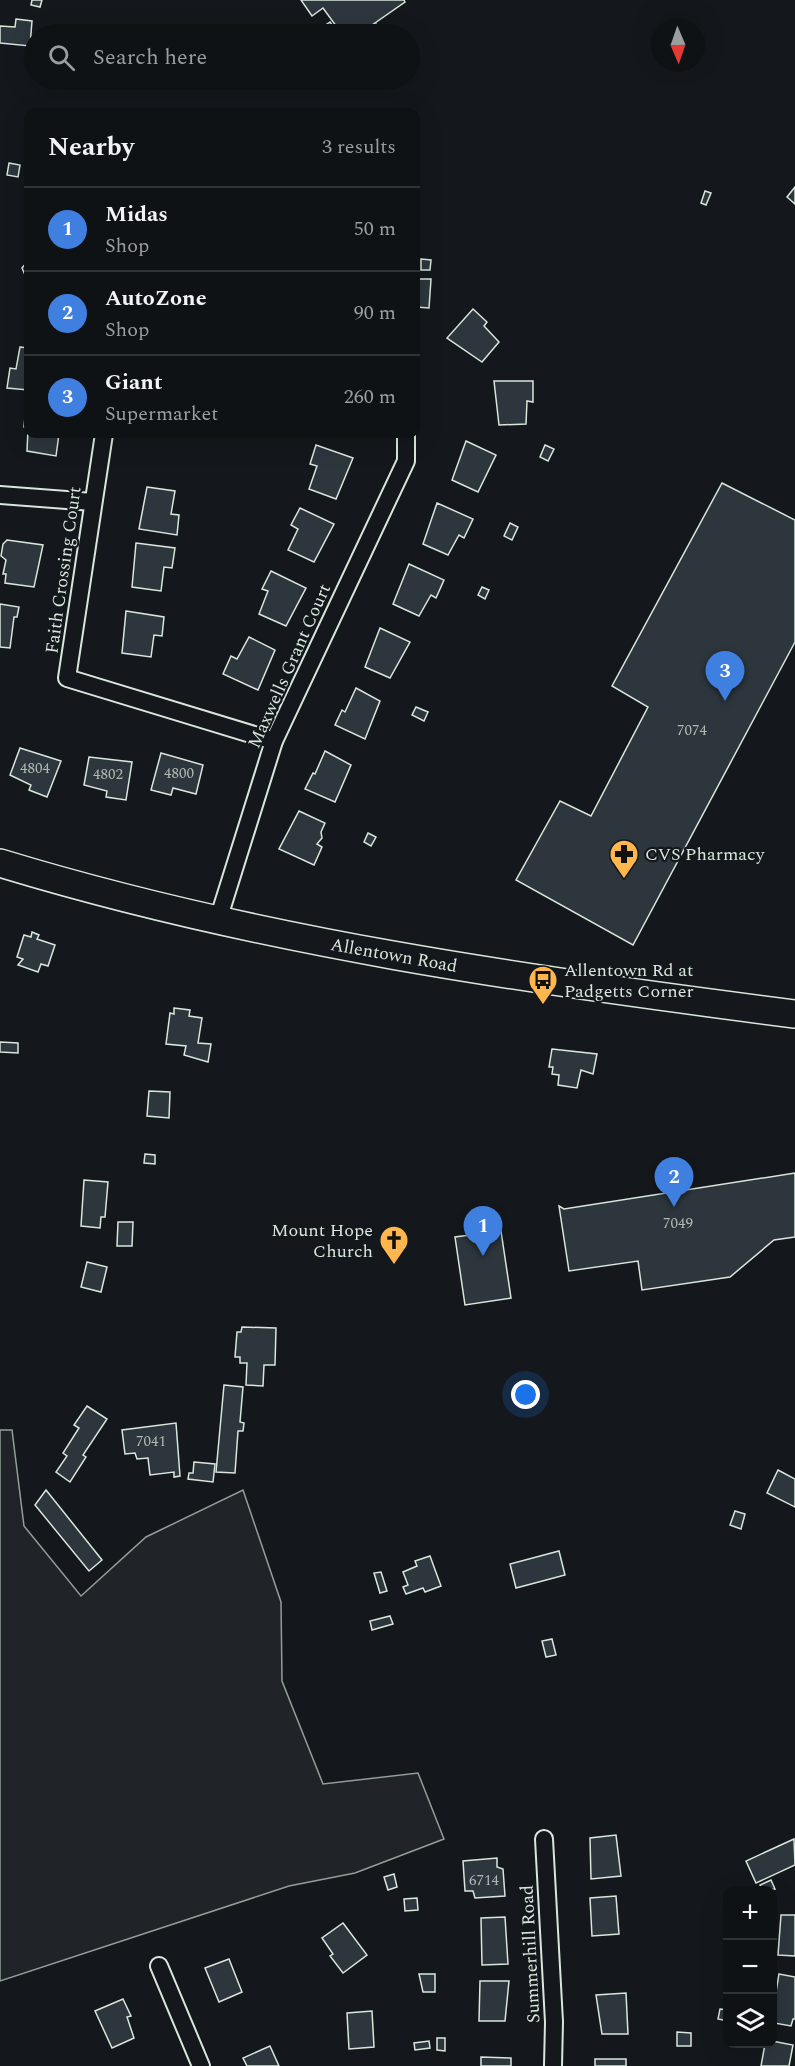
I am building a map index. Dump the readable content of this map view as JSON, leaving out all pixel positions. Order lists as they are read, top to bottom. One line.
{"streets":{"main road":["Allentown Road"],"street":["Faith Crossing Court","Maxwells Grant Court","Summerhill Road"]},"crossings":[["Faith Crossing Court","Maxwells Grant Court"],["Maxwells Grant Court","Allentown Road"]],"places":{"pharmacy":["CVS Pharmacy"],"bus stop":["Allentown Rd at Padgetts Corner"],"church":["Mount Hope Church"]},"house_numbers":["7074","4804","4800","4802","7049","7041","6714"],"north":"bottom","page":{"search":"Search here","heading":["Nearby","3 results"],"list":[{"mark":"1","name":"Midas","note":"Shop","value":"50 m"},{"mark":"2","name":"AutoZone","note":"Shop","value":"90 m"},{"mark":"3","name":"Giant","note":"Supermarket","value":"260 m"}],"pins":["3","2","1"],"map_buttons":["+","−"]}}
